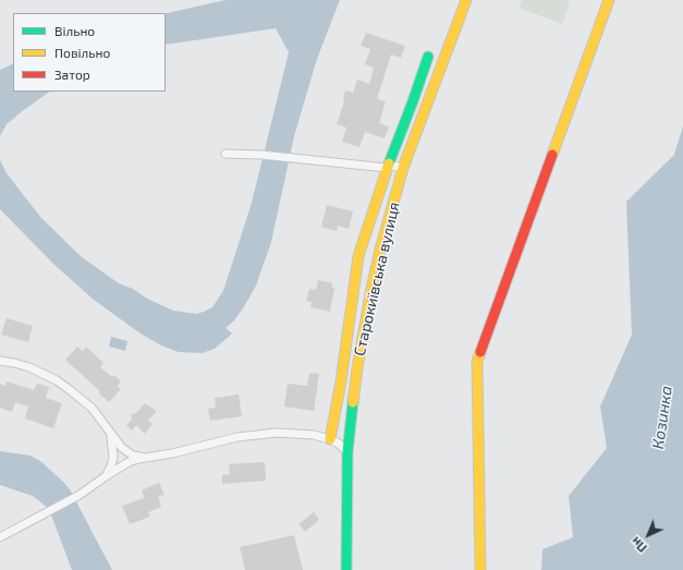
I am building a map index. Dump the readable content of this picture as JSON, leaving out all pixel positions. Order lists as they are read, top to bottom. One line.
{"streets":{"street":["Старокиївська вулиця"]},"water":["Козинка"],"legend":["Вільно","Повільно","Затор"],"north":"bottom left"}
